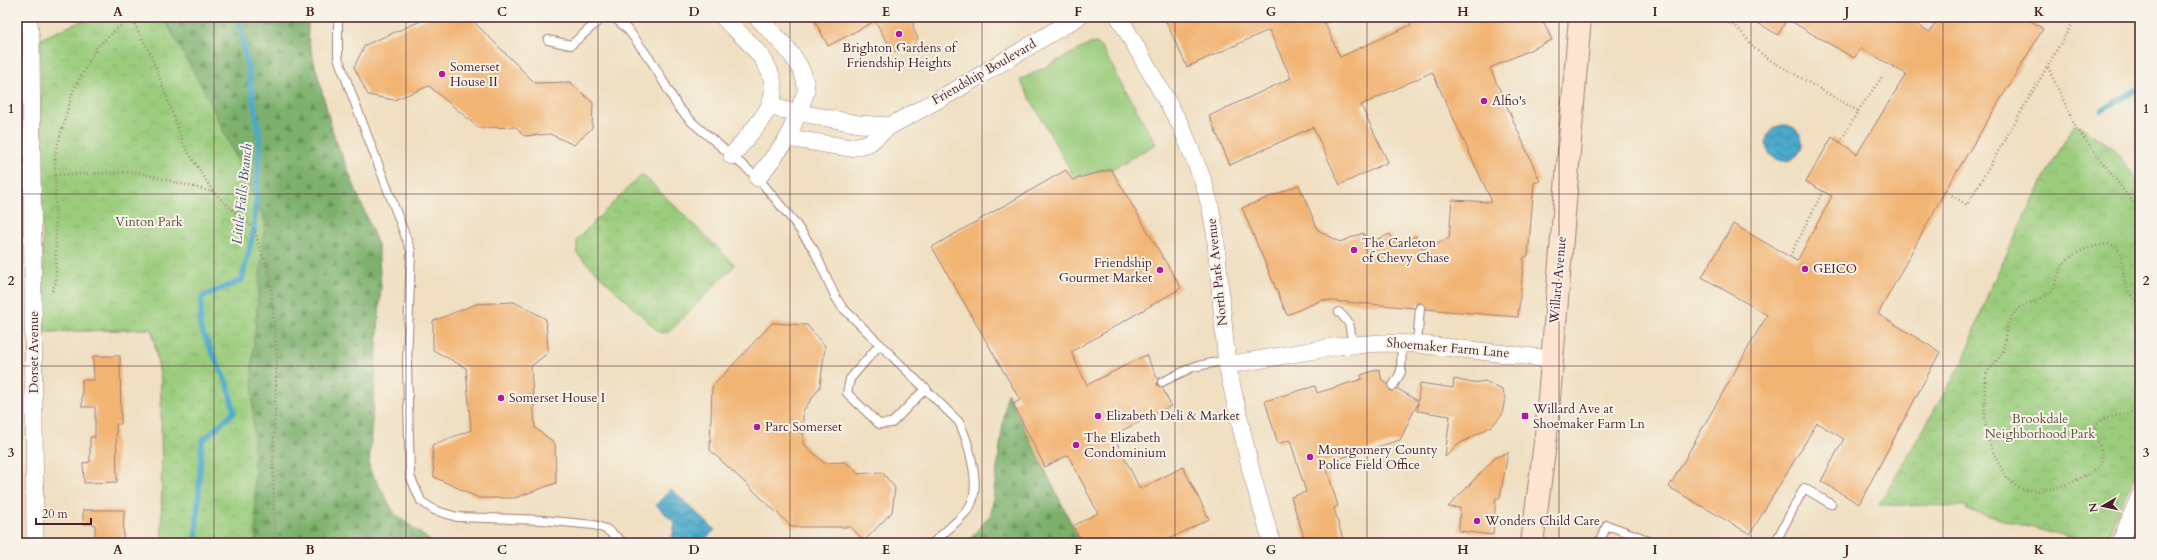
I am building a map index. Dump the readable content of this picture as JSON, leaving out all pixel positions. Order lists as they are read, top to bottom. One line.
{"streets":{"street":["Friendship Boulevard","North Park Avenue","Willard Avenue","Shoemaker Farm Lane","Dorset Avenue"]},"crossings":[["North Park Avenue","Shoemaker Farm Lane"],["Willard Avenue","Shoemaker Farm Lane"]],"water":["Little Falls Branch"],"parks":["Vinton Park","Brookdale Neighborhood Park"],"places":{"other":["Brighton Gardens of Friendship Heights","Somerset House II","Alfio's","The Carleton of Chevy Chase","GEICO","Friendship Gourmet Market","Somerset House I","Elizabeth Deli & Market","Parc Somerset","The Elizabeth Condominium","Montgomery County Police Field Office","Wonders Child Care"],"transit":["Willard Ave at Shoemaker Farm Ln"]},"scale_bar":"20 m","north":"left","grid":{"columns":["A","B","C","D","E","F","G","H","I","J","K"],"rows":["1","2","3"]}}
